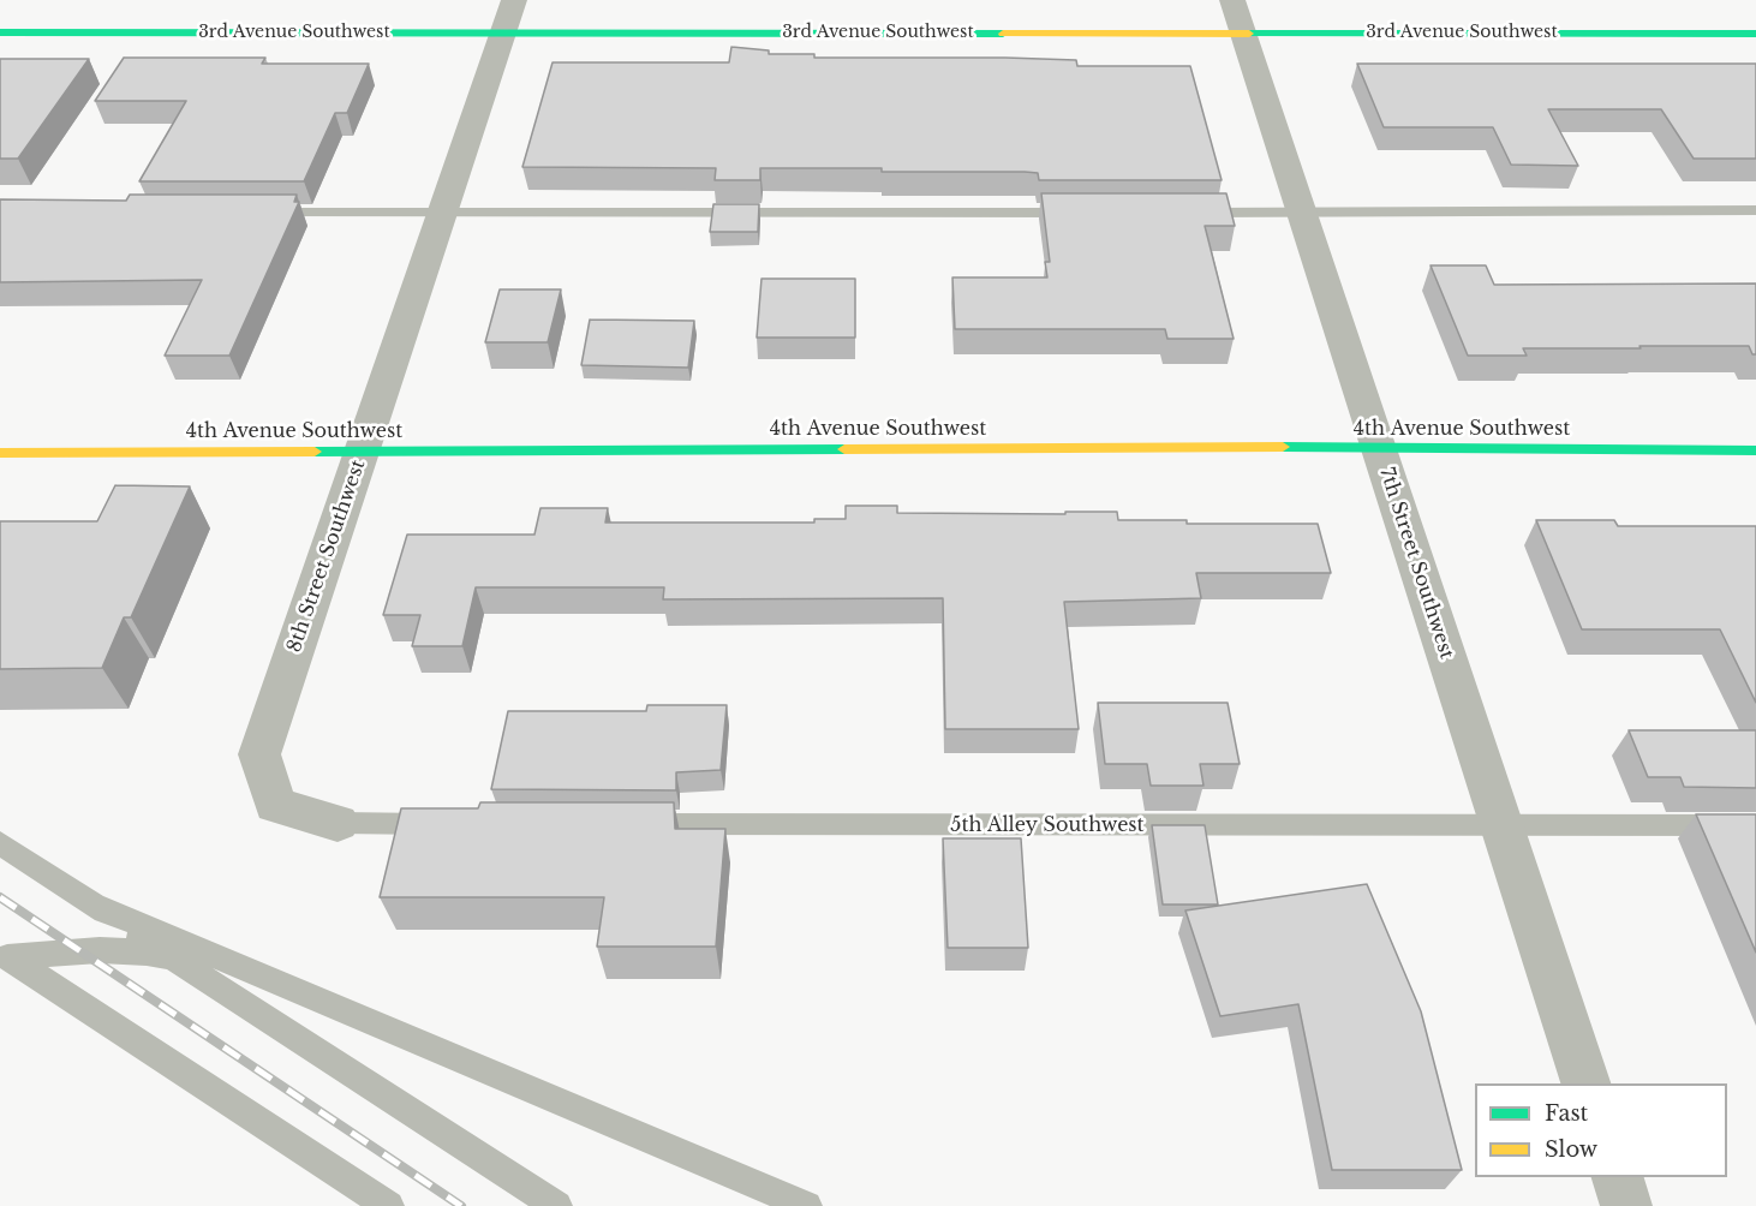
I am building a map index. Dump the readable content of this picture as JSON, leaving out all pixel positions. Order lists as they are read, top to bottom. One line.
{"streets":{"street":["3rd Avenue Southwest","4th Avenue Southwest","8th Street Southwest","7th Street Southwest"],"lane":["5th Alley Southwest"]},"crossings":[["3rd Avenue Southwest","8th Street Southwest"],["3rd Avenue Southwest","7th Street Southwest"],["4th Avenue Southwest","8th Street Southwest"],["4th Avenue Southwest","7th Street Southwest"],["7th Street Southwest","5th Alley Southwest"]],"legend":["Fast","Slow"]}
